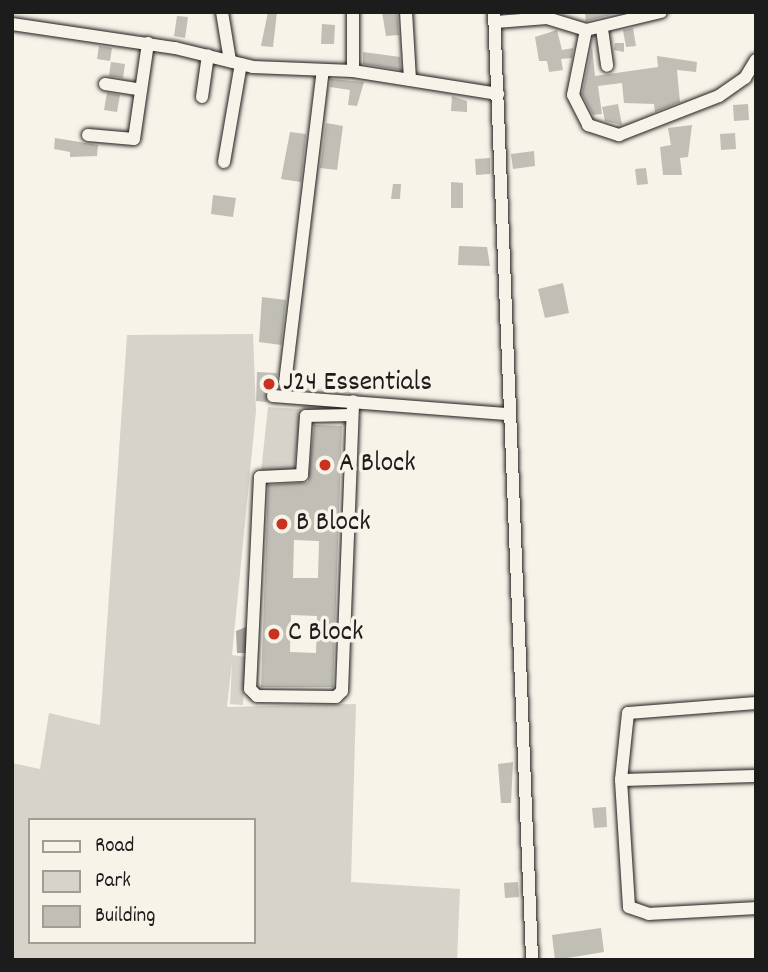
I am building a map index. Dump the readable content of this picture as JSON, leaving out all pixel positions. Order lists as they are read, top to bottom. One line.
{"places":["J24 Essentials","A Block","B Block","C Block"],"legend":["Road","Park","Building"]}
